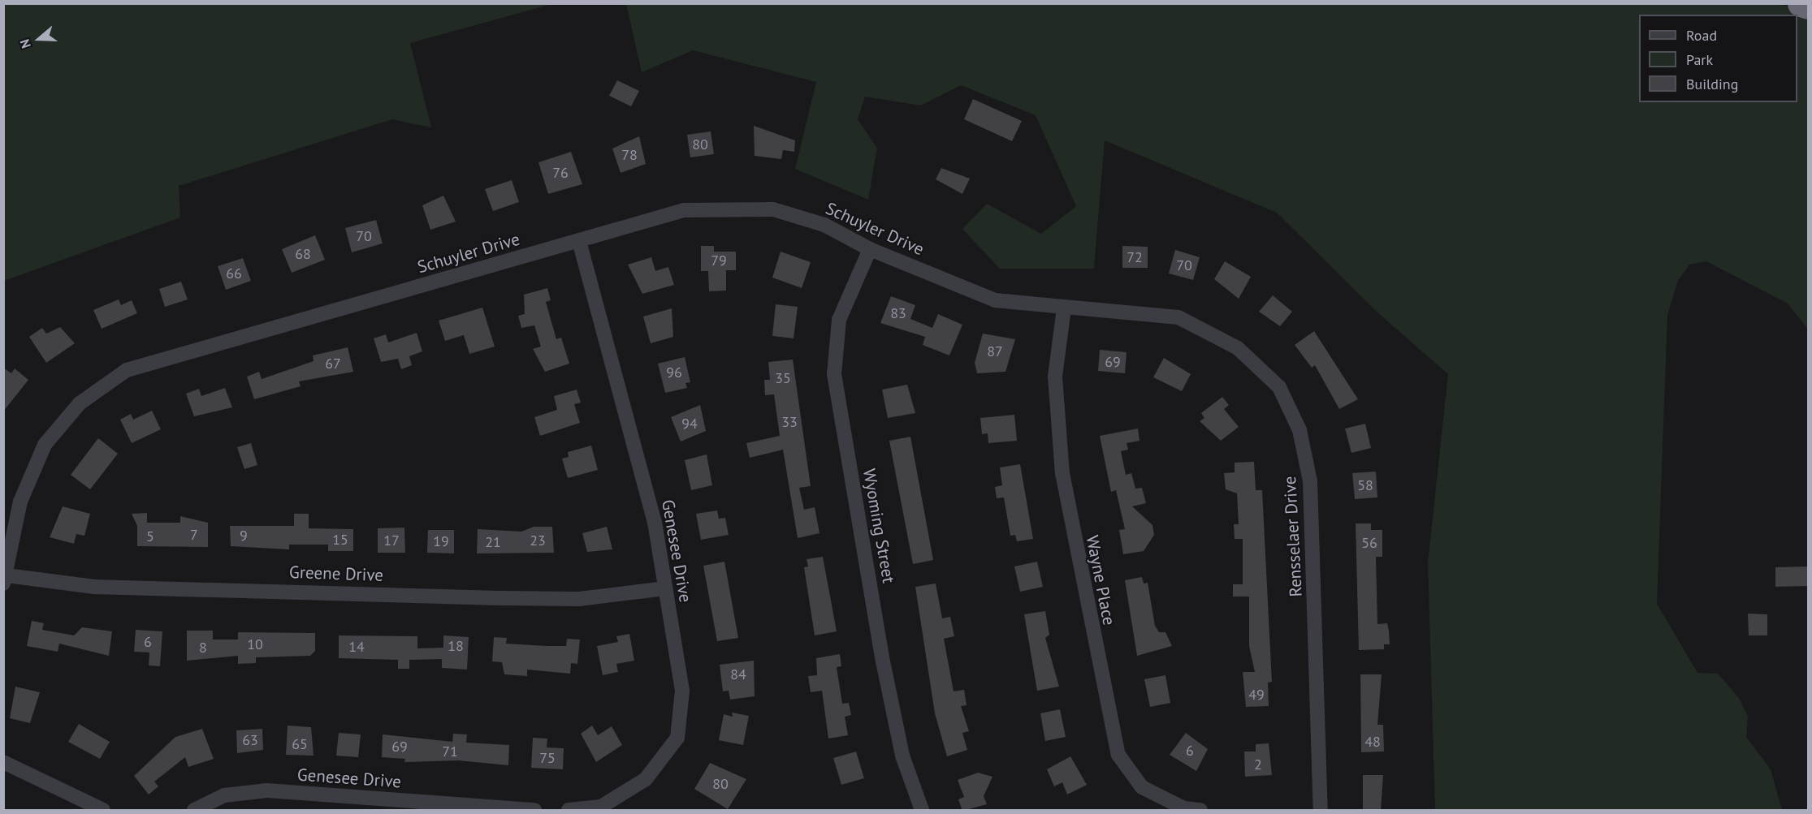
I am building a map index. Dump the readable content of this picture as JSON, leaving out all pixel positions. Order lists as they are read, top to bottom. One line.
{"streets":{"street":["Schuyler Drive","Wyoming Street","Rensselaer Drive","Genesee Drive","Greene Drive","Wayne Place"]},"crossings":[["Schuyler Drive","Wyoming Street"],["Schuyler Drive","Rensselaer Drive"],["Schuyler Drive","Genesee Drive"],["Schuyler Drive","Greene Drive"],["Schuyler Drive","Wayne Place"],["Rensselaer Drive","Wayne Place"],["Genesee Drive","Greene Drive"]],"house_numbers":["80","78","76","70","68","72","79","70","66","83","87","69","67","96","35","33","94","58","7","9","5","15","17","23","19","21","56","6","10","18","14","8","84","49","63","48","65","69","6","71","75","2","80"],"legend":["Road","Park","Building"],"north":"left"}
